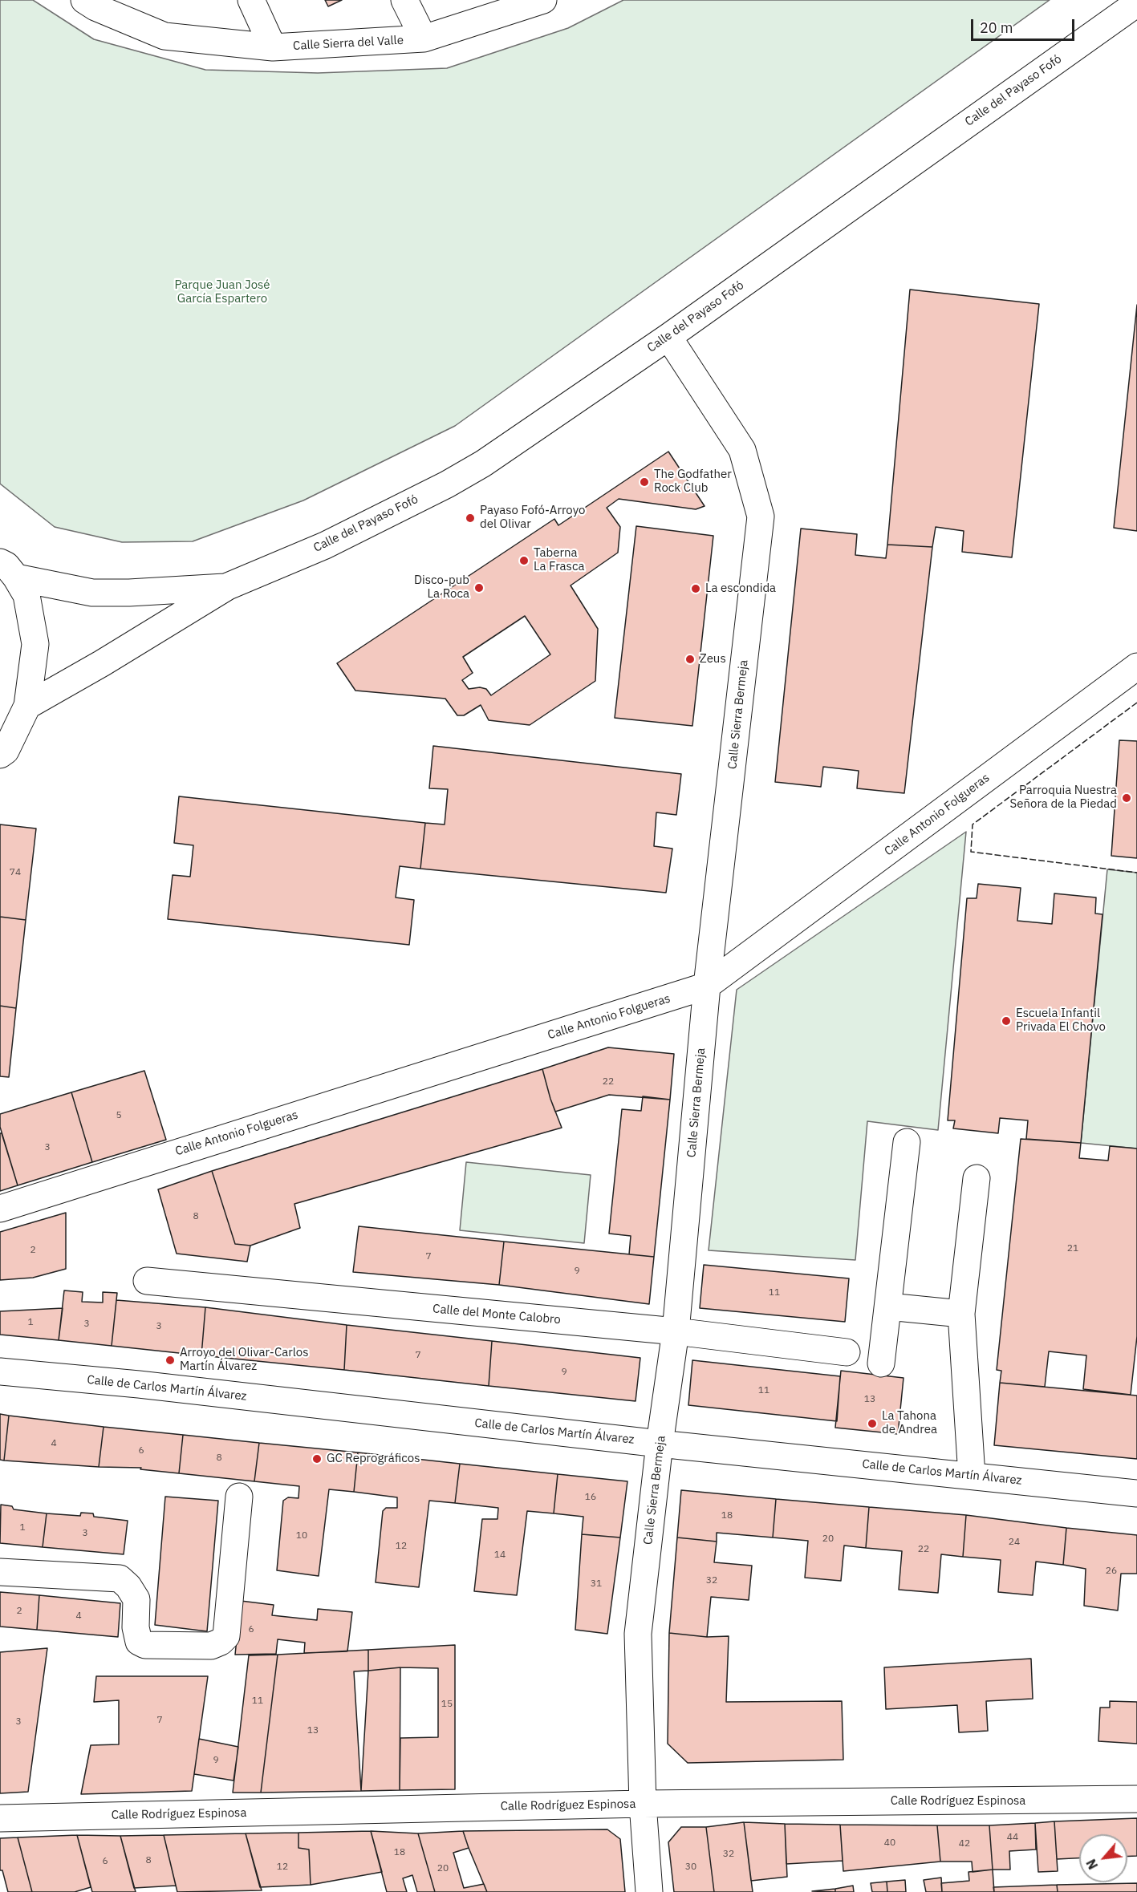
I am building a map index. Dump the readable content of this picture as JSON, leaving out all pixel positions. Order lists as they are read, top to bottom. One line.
{"streets":{"street":["Calle Sierra del Valle","Calle del Payaso Fofó","Calle Sierra Bermeja","Calle Antonio Folgueras","Calle del Monte Calobro","Calle de Carlos Martín Álvarez","Calle Rodríguez Espinosa"]},"crossings":[["Calle del Payaso Fofó","Calle Sierra Bermeja"],["Calle Sierra Bermeja","Calle Antonio Folgueras"],["Calle Sierra Bermeja","Calle del Monte Calobro"],["Calle Sierra Bermeja","Calle de Carlos Martín Álvarez"],["Calle Sierra Bermeja","Calle Rodríguez Espinosa"]],"parks":["Parque Juan José García Espartero"],"places":["The Godfather Rock Club","Payaso Fofó-Arroyo del Olivar","Taberna La Frasca","Disco-pub La Roca","La escondida","Zeus","Parroquia Nuestra Señora de la Piedad","Escuela Infantil Privada El Chovo","Arroyo del Olivar-Carlos Martín Álvarez","La Tahona de Andrea","GC Reprográficos"],"house_numbers":["74","22","5","3","8","21","2","7","9","11","1","3","3","7","9","11","13","4","6","8","16","18","1","3","10","20","24","12","22","14","26","32","31","2","4","6","11","15","7","3","13","9","44","40","42","18","32","8","6","12","30","20"],"scale_bar":"20 m","north":"bottom left"}
